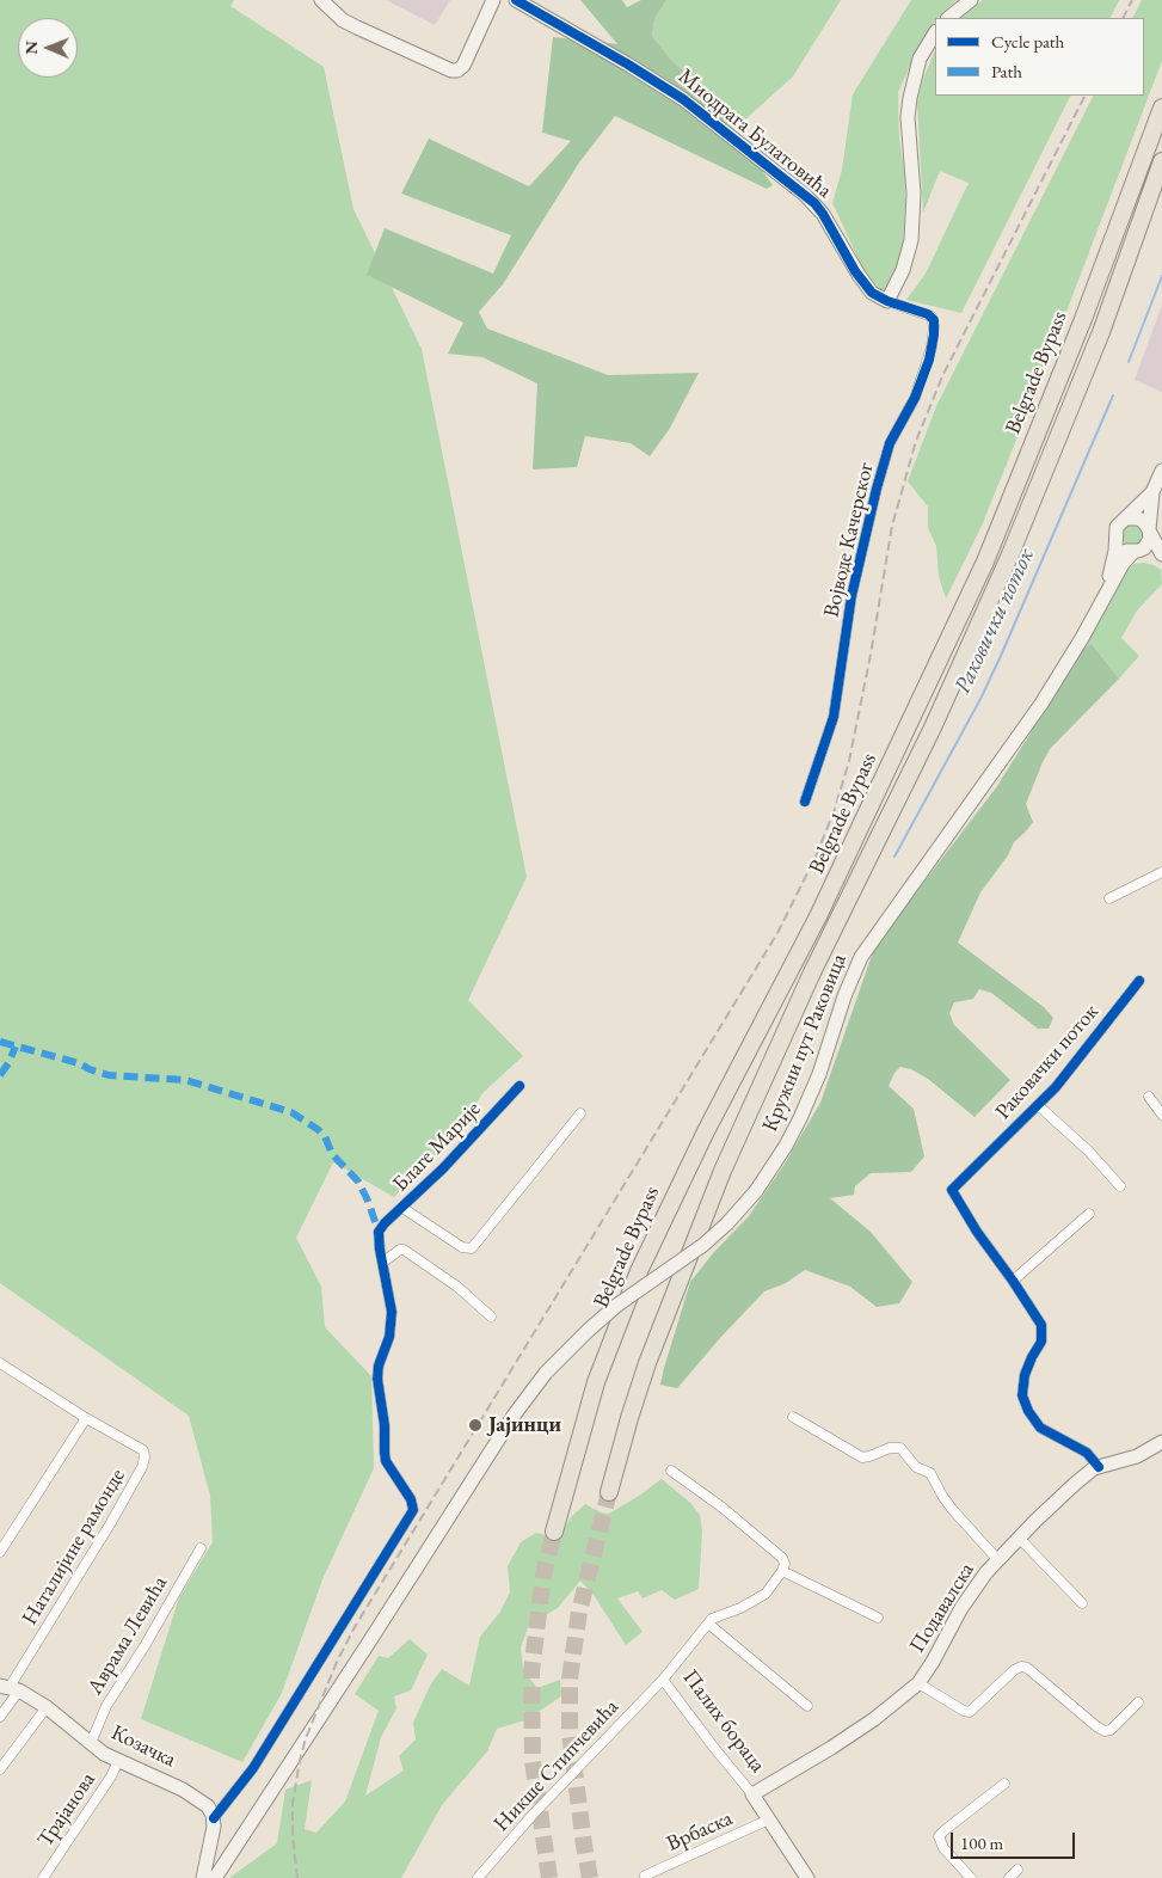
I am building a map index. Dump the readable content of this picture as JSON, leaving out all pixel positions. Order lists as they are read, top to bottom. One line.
{"streets":{"highway":["Belgrade Bypass"],"street":["Миодрага Булатовића","Војводе Качерског","Кружни пут Раковица","Раковачки поток","Благе Марије","Наталијине рамонде","Подавалска","Аврама Левића","Палих бораца","Козачка","Никше Стипчевића","Трајанова","Врбаска"]},"crossings":[["Миодрага Булатовића","Војводе Качерског"],["Наталијине рамонде","Козачка"],["Подавалска","Палих бораца"],["Аврама Левића","Козачка"],["Палих бораца","Никше Стипчевића"],["Палих бораца","Врбаска"],["Козачка","Трајанова"]],"water":["Раковички поток"],"places":["Јајинци"],"legend":["Cycle path","Path"],"scale_bar":"100 m","north":"left"}
